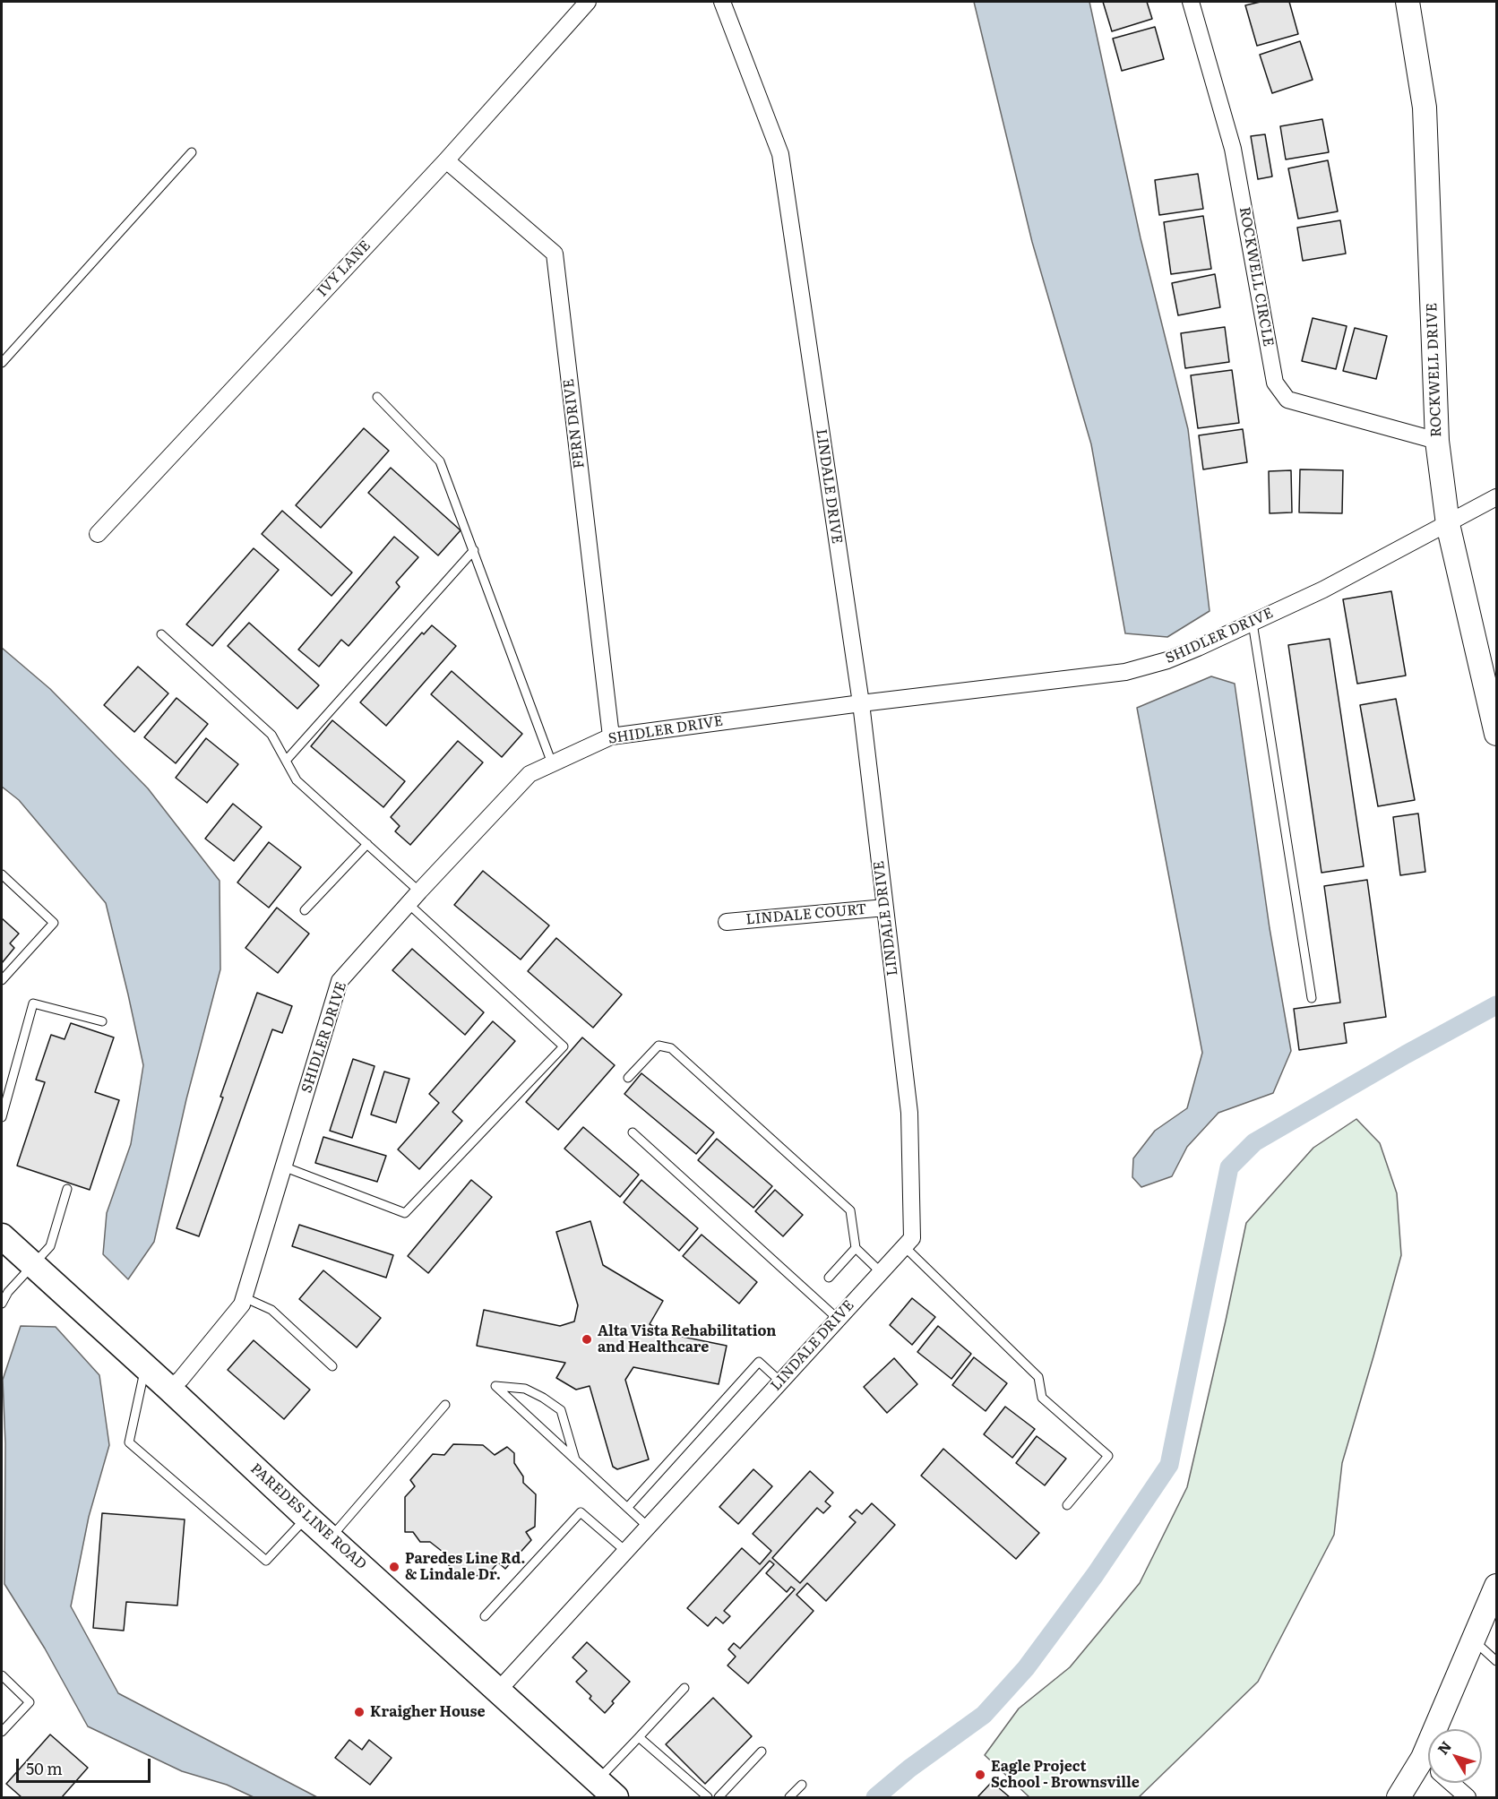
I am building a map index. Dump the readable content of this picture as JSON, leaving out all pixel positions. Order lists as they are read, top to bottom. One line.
{"streets":{"main road":["PAREDES LINE ROAD"],"street":["IVY LANE","ROCKWELL CIRCLE","ROCKWELL DRIVE","FERN DRIVE","LINDALE DRIVE","SHIDLER DRIVE","LINDALE COURT"]},"crossings":[["IVY LANE","FERN DRIVE"],["ROCKWELL CIRCLE","ROCKWELL DRIVE"],["ROCKWELL DRIVE","SHIDLER DRIVE"],["FERN DRIVE","SHIDLER DRIVE"],["LINDALE DRIVE","SHIDLER DRIVE"],["LINDALE DRIVE","LINDALE COURT"],["LINDALE DRIVE","PAREDES LINE ROAD"],["SHIDLER DRIVE","PAREDES LINE ROAD"]],"places":["Alta Vista Rehabilitation and Healthcare","Paredes Line Rd. & Lindale Dr.","Kraigher House","Eagle Project School - Brownsville"],"scale_bar":"50 m","north":"top left"}
